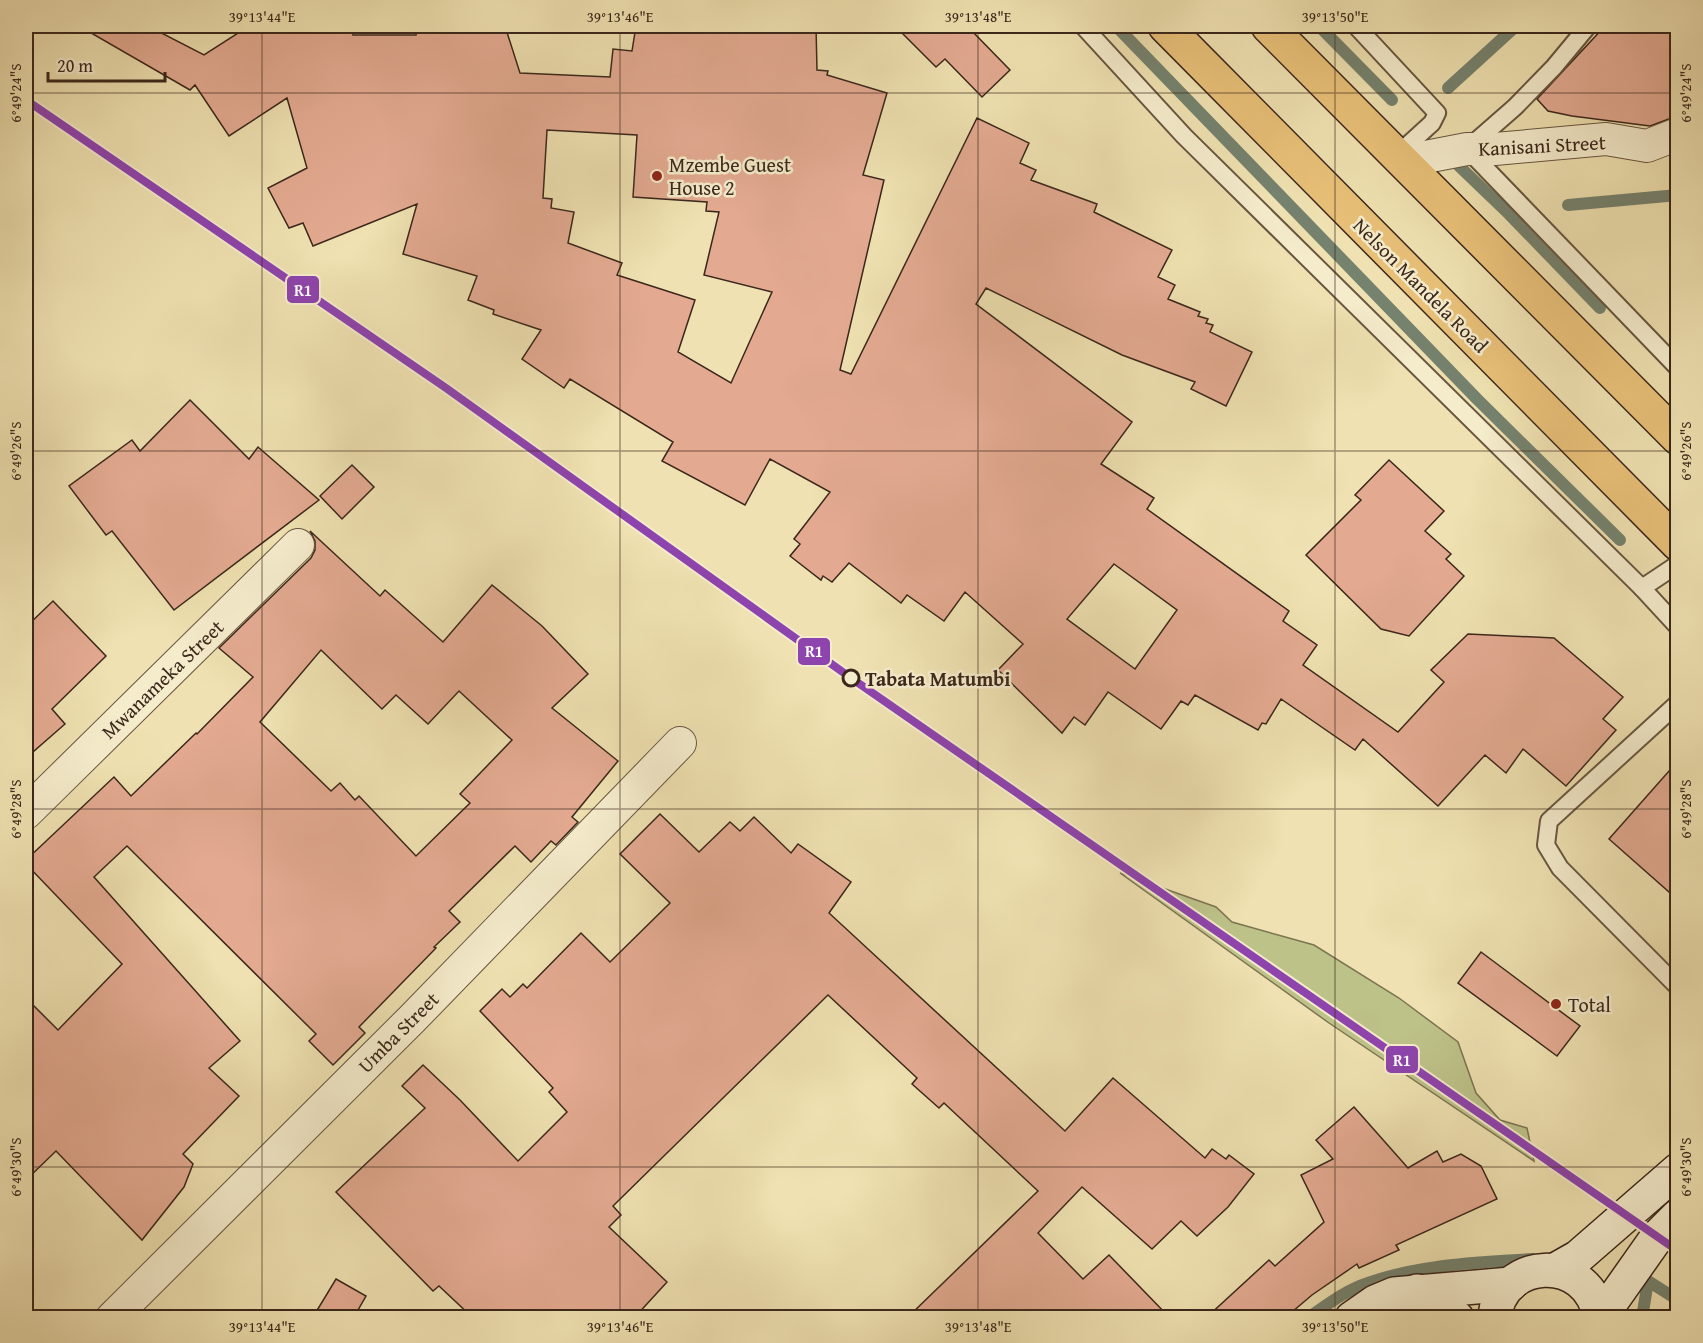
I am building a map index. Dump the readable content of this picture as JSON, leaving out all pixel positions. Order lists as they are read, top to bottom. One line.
{"streets":{"main road":["Nelson Mandela Road"],"street":["Kanisani Street","Mwanameka Street","Umba Street"]},"places":["Mzembe Guest House 2","Tabata Matumbi","Total"],"lines":["transit line R1"],"scale_bar":"20 m","coordinates":["39°13'44\"E","39°13'46\"E","39°13'48\"E","39°13'50\"E","6°49'24\"S","6°49'26\"S","6°49'28\"S","6°49'30\"S"]}
